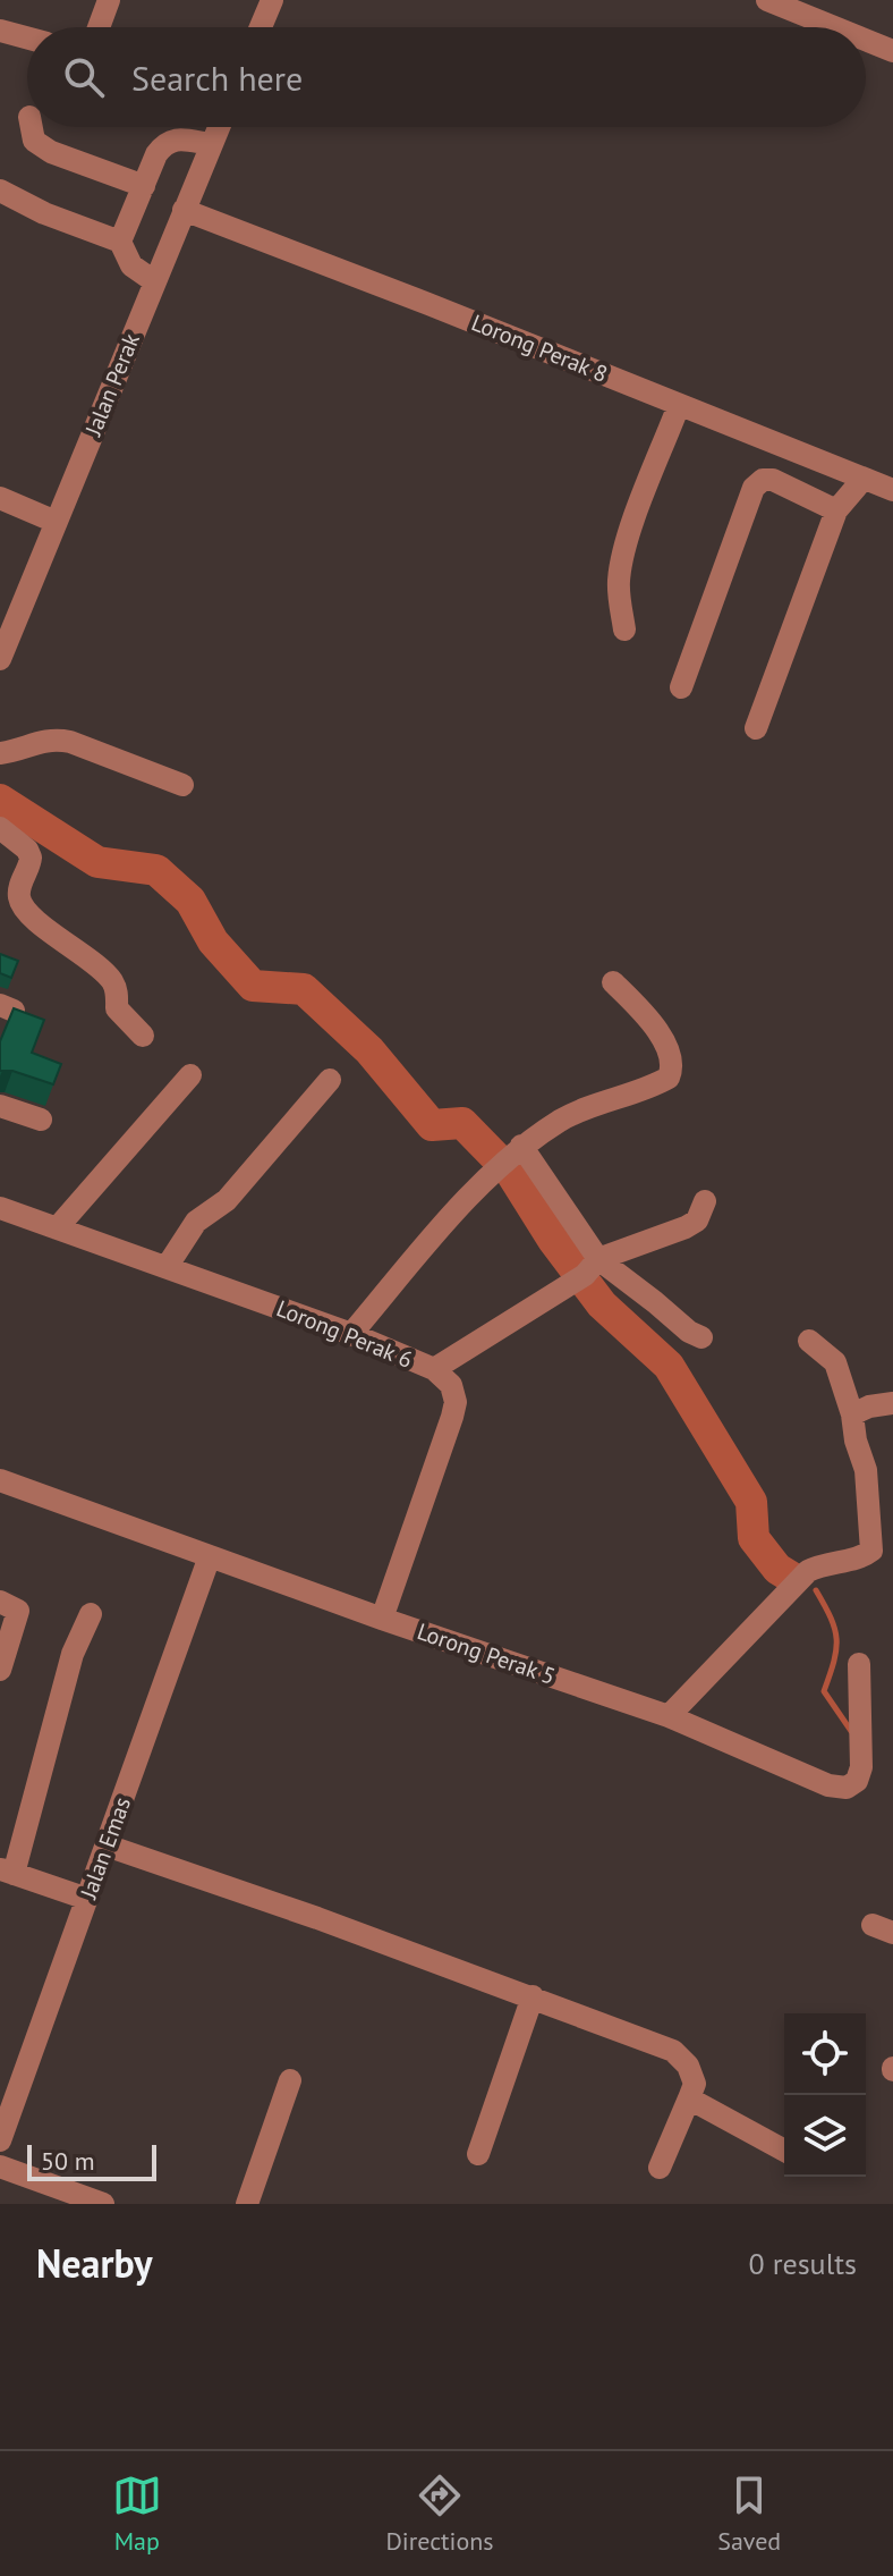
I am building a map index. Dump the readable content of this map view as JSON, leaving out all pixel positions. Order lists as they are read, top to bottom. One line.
{"streets":{"street":["Lorong Perak 8","Jalan Perak","Lorong Perak 6","Lorong Perak 5","Jalan Emas"]},"crossings":[["Lorong Perak 8","Jalan Perak"],["Lorong Perak 6","Lorong Perak 5"],["Lorong Perak 5","Jalan Emas"]],"scale_bar":"50 m","page":{"search":"Search here","scale":"50 m","heading":["Nearby","0 results"],"nav":["Map","Directions","Saved"]}}
